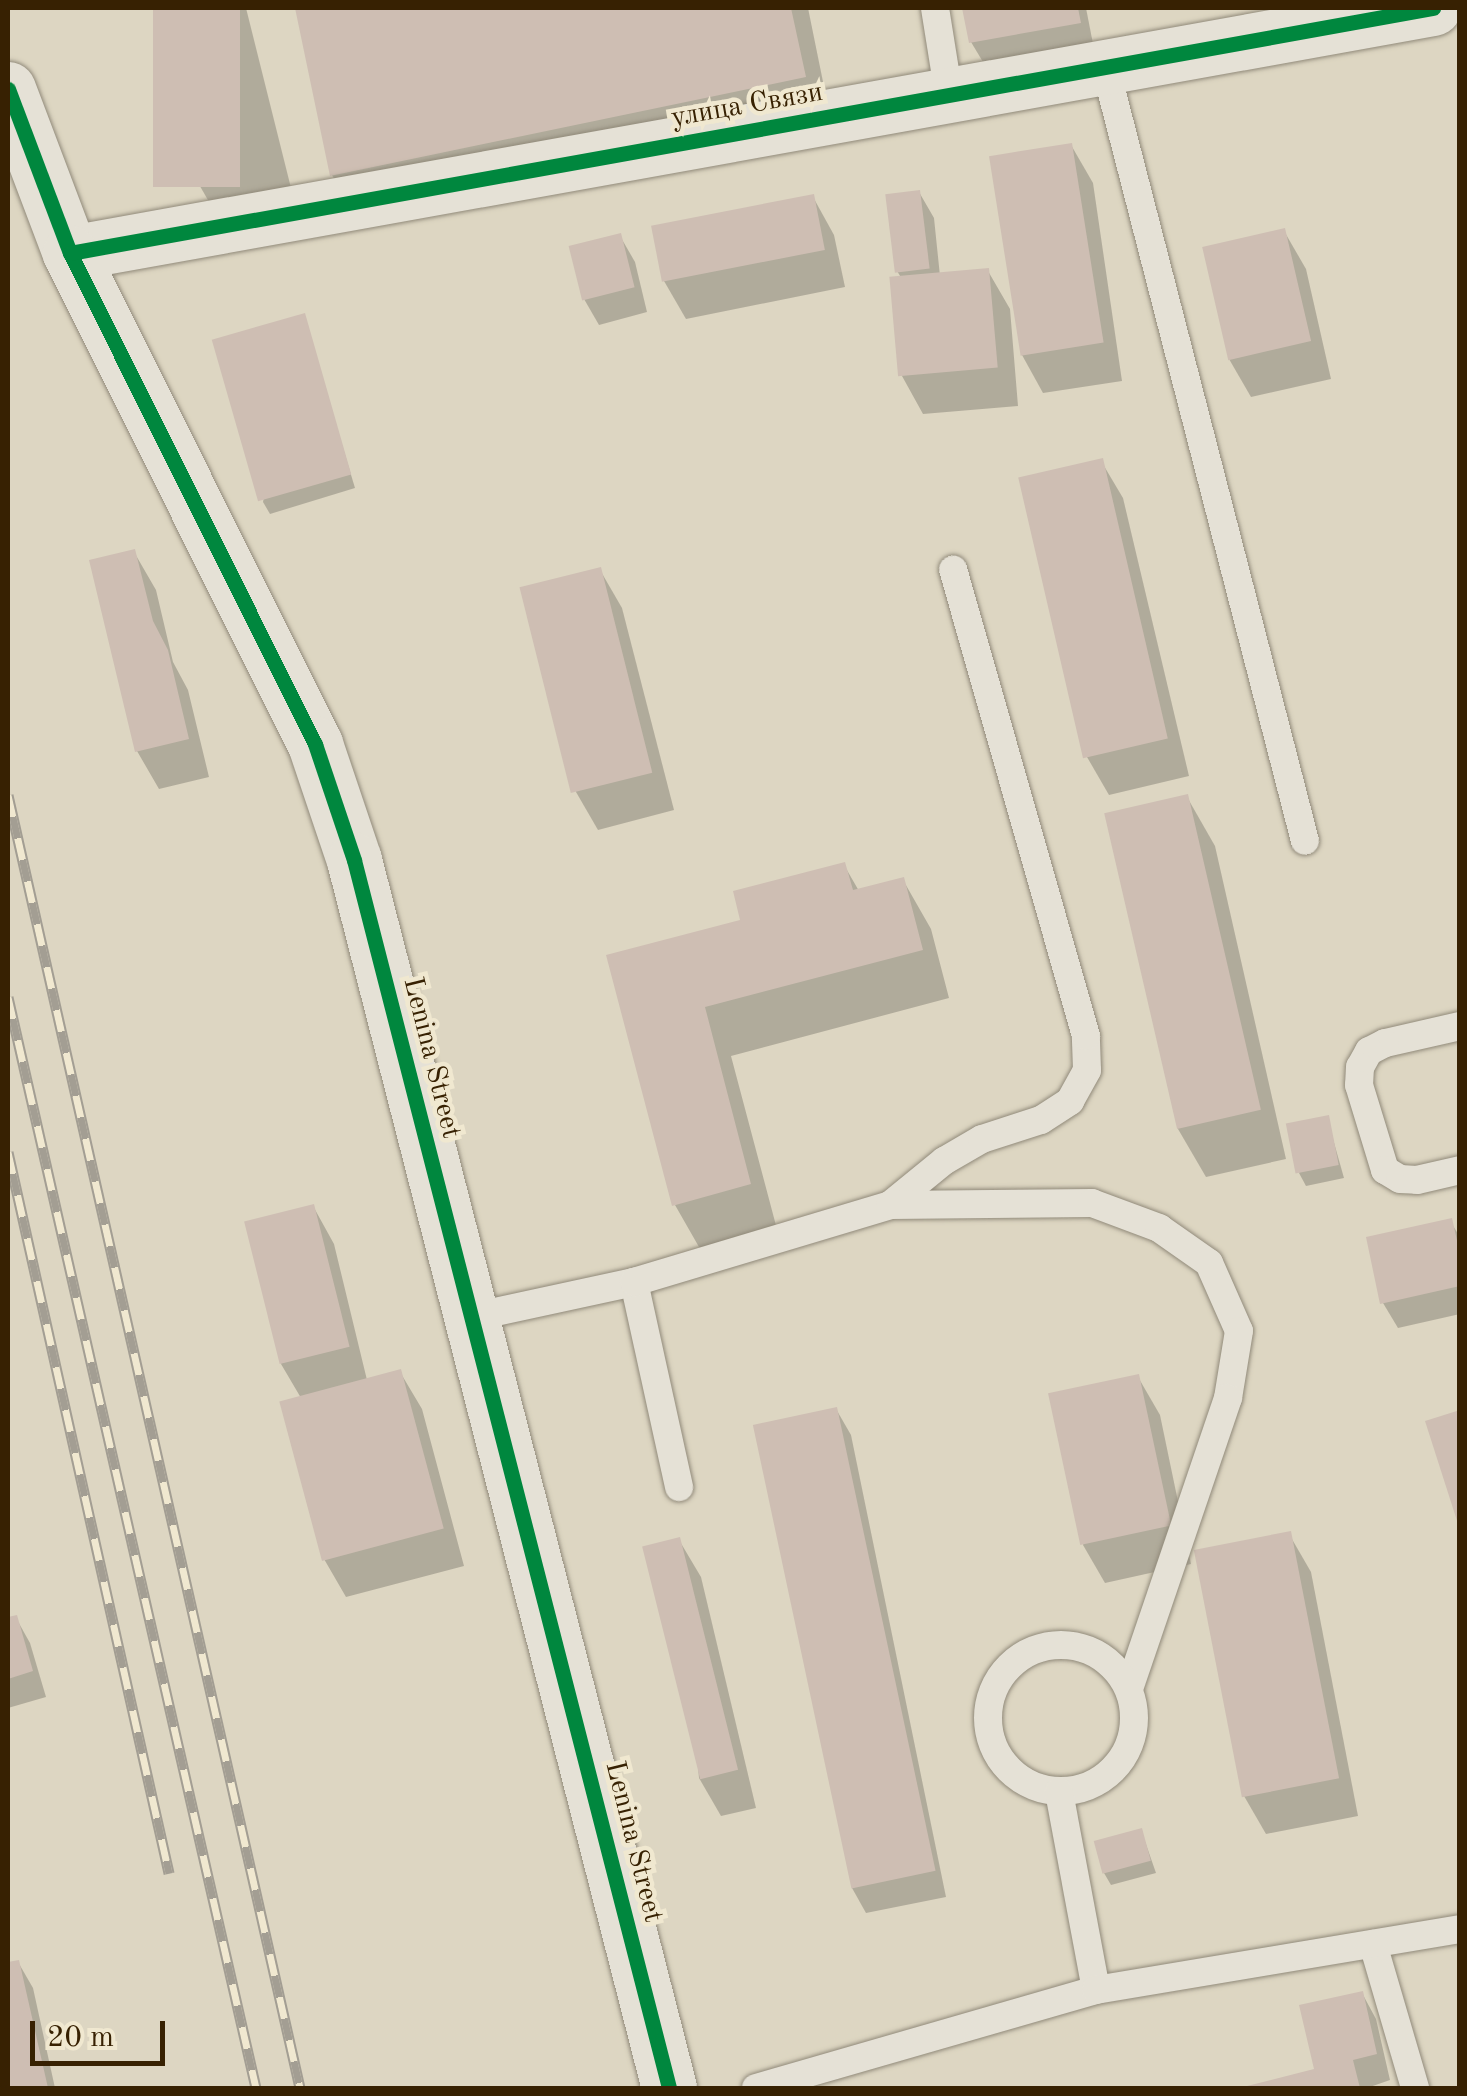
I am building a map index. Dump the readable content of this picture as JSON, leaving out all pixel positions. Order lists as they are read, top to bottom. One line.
{"streets":{"street":["улица Связи","Lenina Street"]},"crossings":[["улица Связи","Lenina Street"]],"scale_bar":"20 m"}
